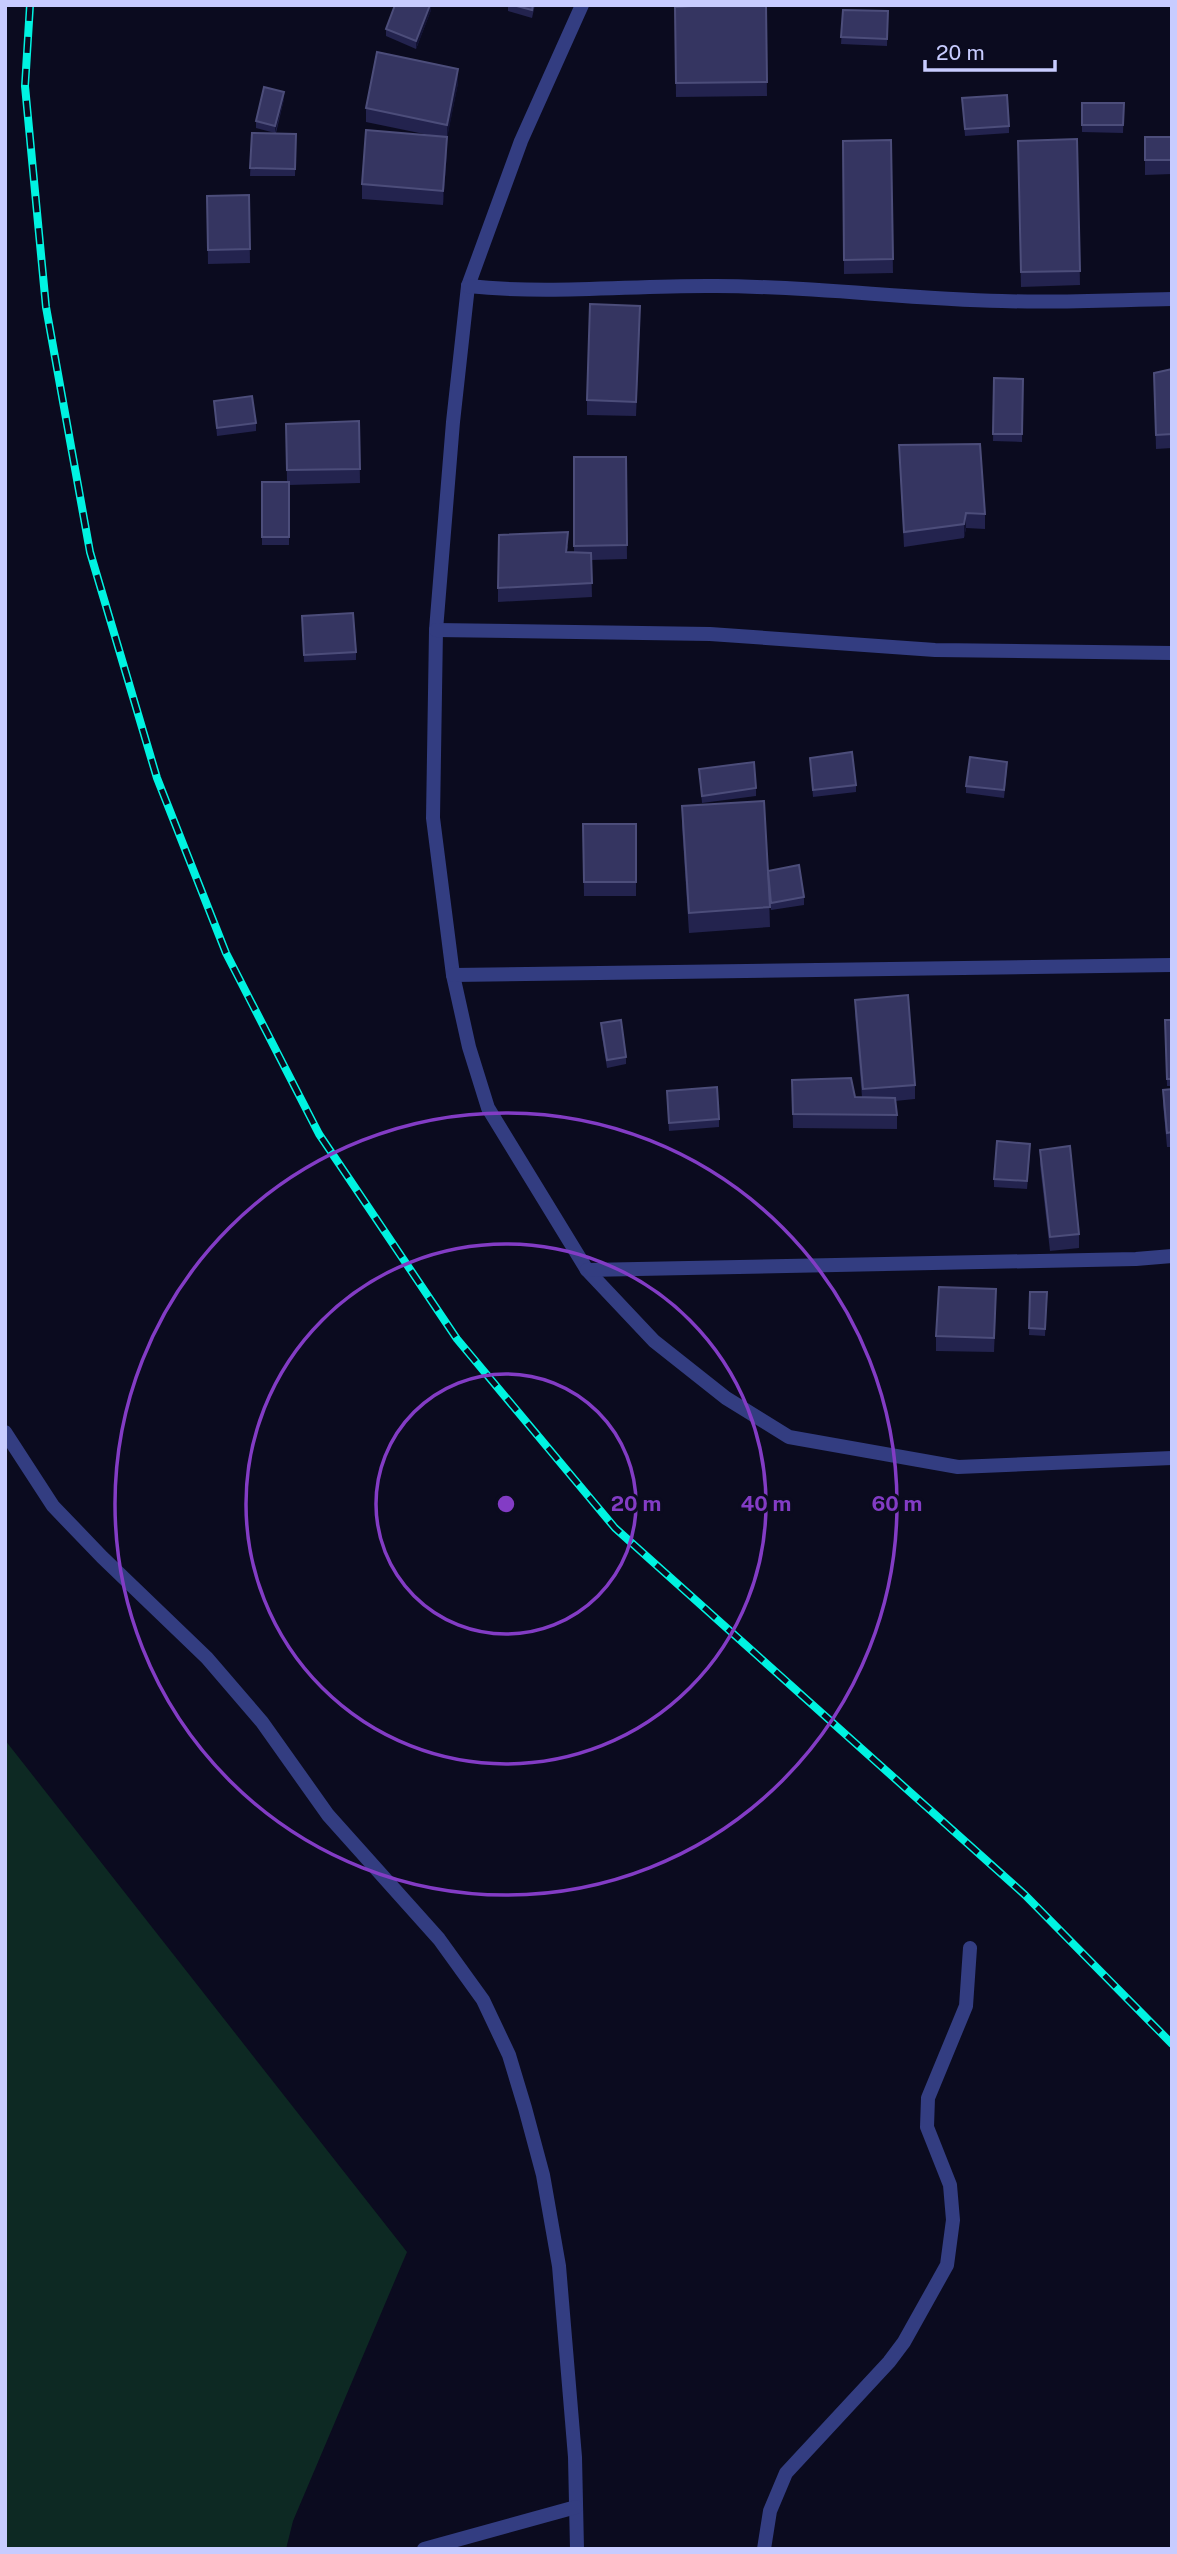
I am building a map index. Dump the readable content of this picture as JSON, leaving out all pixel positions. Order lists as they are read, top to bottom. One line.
{"scale_bar":"20 m","rings":["20 m","40 m","60 m"]}
